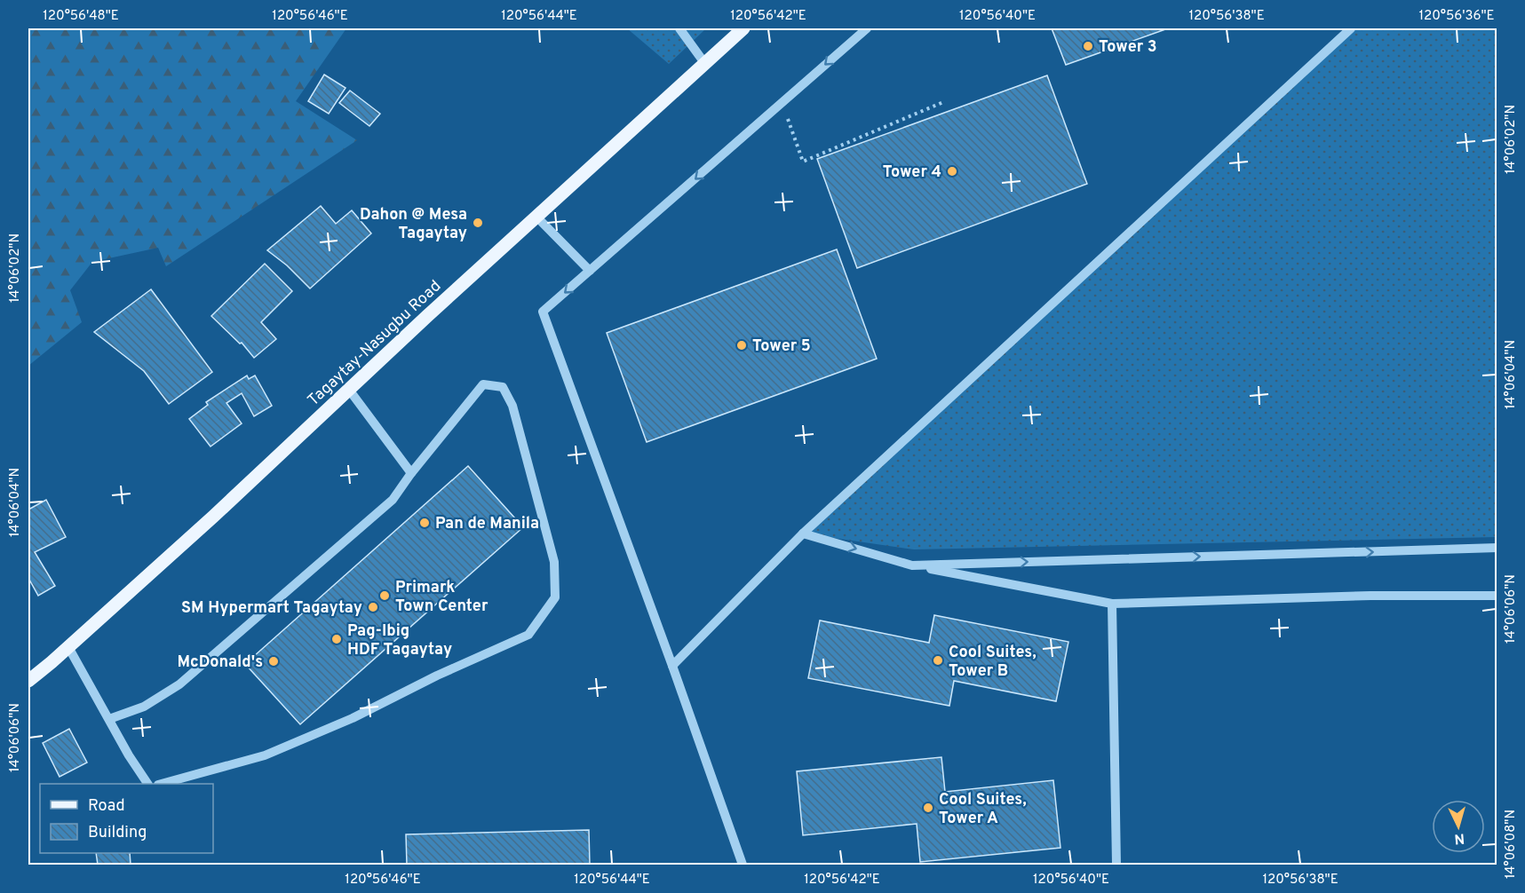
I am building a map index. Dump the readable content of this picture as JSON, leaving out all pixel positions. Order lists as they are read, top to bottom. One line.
{"streets":{"main road":["Tagaytay-Nasugbu Road"]},"places":["Tower 3","Tower 4","Dahon @ Mesa Tagaytay","Tower 5","Pan de Manila","Primark Town Center","SM Hypermart Tagaytay","Pag-Ibig HDF Tagaytay","Cool Suites, Tower B","McDonald's","Cool Suites, Tower A"],"legend":["Road","Building"],"north":"bottom","coordinates":["120°56'48\"E","120°56'46\"E","120°56'44\"E","120°56'42\"E","120°56'40\"E","120°56'38\"E","120°56'36\"E","14°06'02\"N","14°06'04\"N","14°06'06\"N","14°06'08\"N"]}
